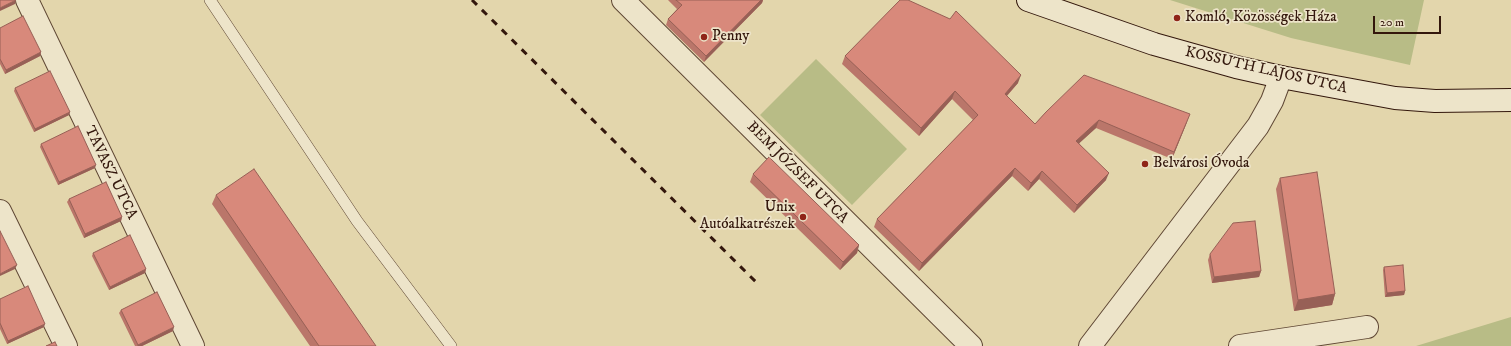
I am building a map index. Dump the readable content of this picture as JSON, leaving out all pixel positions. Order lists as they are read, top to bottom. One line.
{"streets":{"street":["KOSSUTH LAJOS UTCA","TAVASZ UTCA","BEM JÓZSEF UTCA"]},"places":["Komló, Közösségek Háza","Penny","Belvárosi Óvoda","Unix Autóalkatrészek"],"scale_bar":"20 m"}
